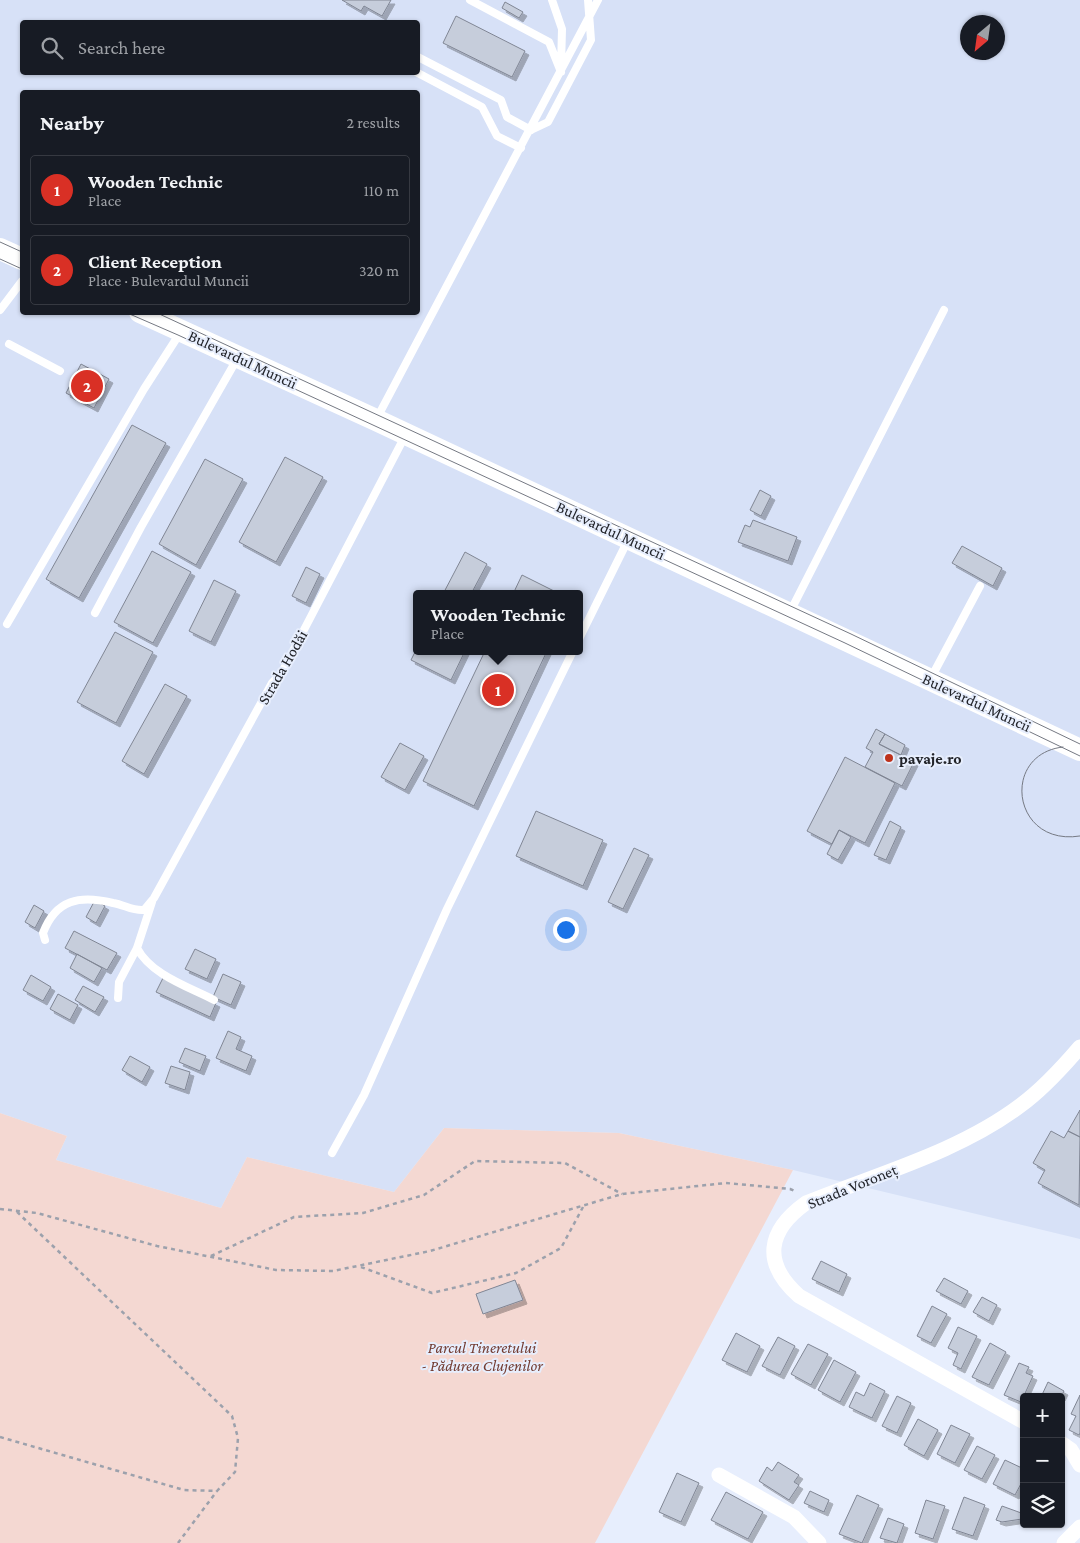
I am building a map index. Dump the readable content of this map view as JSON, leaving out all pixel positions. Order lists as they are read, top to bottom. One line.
{"streets":{"main road":["Bulevardul Muncii"],"street":["Strada Voroneț"],"lane":["Strada Hodăi"]},"crossings":[["Bulevardul Muncii","Strada Hodăi"]],"parks":["Parcul Tineretului - Pădurea Clujenilor"],"places":["pavaje.ro"],"north":"bottom left","page":{"search":"Search here","heading":["Nearby","2 results"],"list":[{"mark":"1","name":"Wooden Technic","note":"Place","value":"110 m"},{"mark":"2","name":"Client Reception","note":"Place · Bulevardul Muncii","value":"320 m"}],"pins":["2","1"],"popup":["Wooden Technic","Place"],"map_buttons":["+","−"]}}
